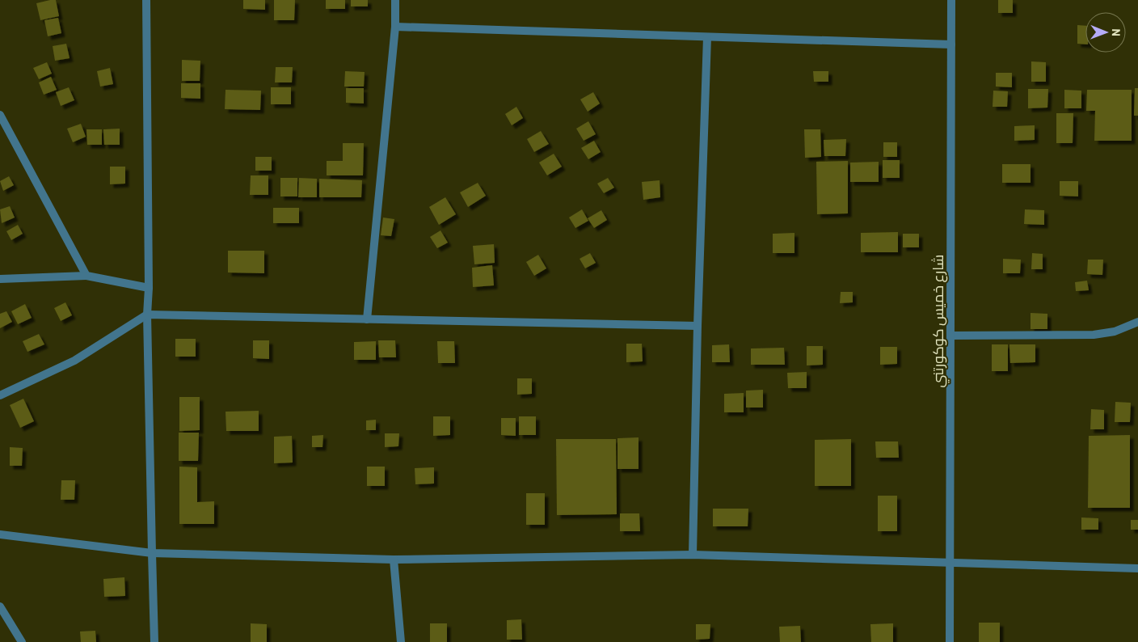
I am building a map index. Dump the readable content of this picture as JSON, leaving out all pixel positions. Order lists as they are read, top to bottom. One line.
{"streets":{"street":["شارع خميس كوكورتني"]},"north":"right"}
